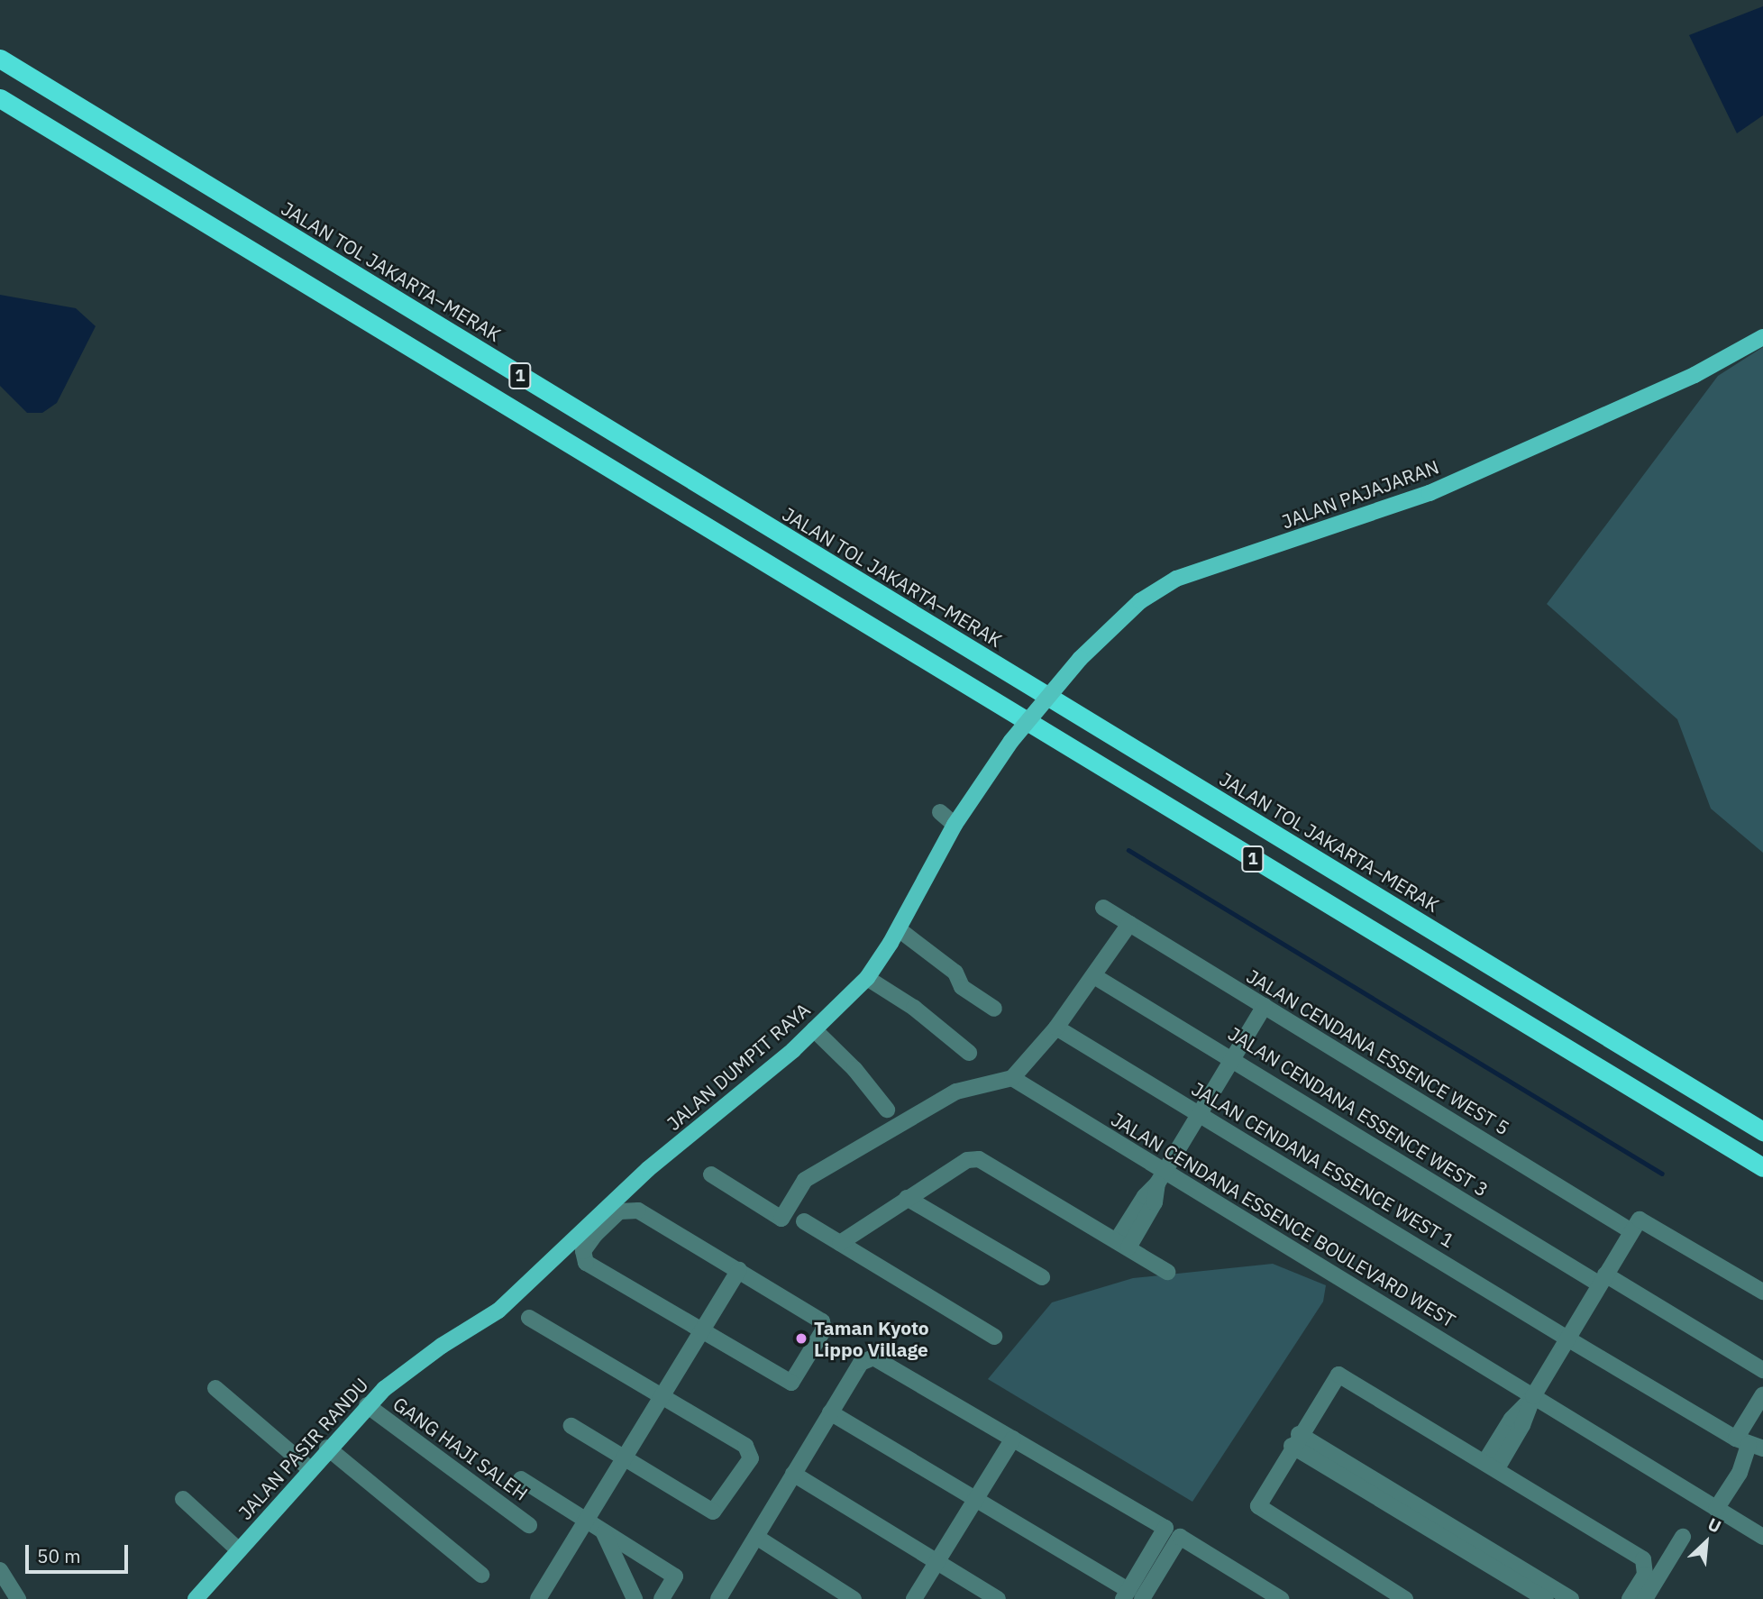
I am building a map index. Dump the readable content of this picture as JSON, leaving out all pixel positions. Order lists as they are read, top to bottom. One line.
{"streets":{"highway":["JALAN TOL JAKARTA–MERAK","1"],"main road":["JALAN PAJAJARAN","JALAN DUMPIT RAYA","JALAN PASIR RANDU"],"street":["JALAN CENDANA ESSENCE WEST 5","JALAN CENDANA ESSENCE WEST 3","JALAN CENDANA ESSENCE WEST 1","JALAN CENDANA ESSENCE BOULEVARD WEST","GANG HAJI SALEH"]},"crossings":[["JALAN PAJAJARAN","JALAN DUMPIT RAYA"],["JALAN DUMPIT RAYA","JALAN PASIR RANDU"],["JALAN PASIR RANDU","GANG HAJI SALEH"]],"places":["Taman Kyoto Lippo Village"],"scale_bar":"50 m","north":"top right"}
